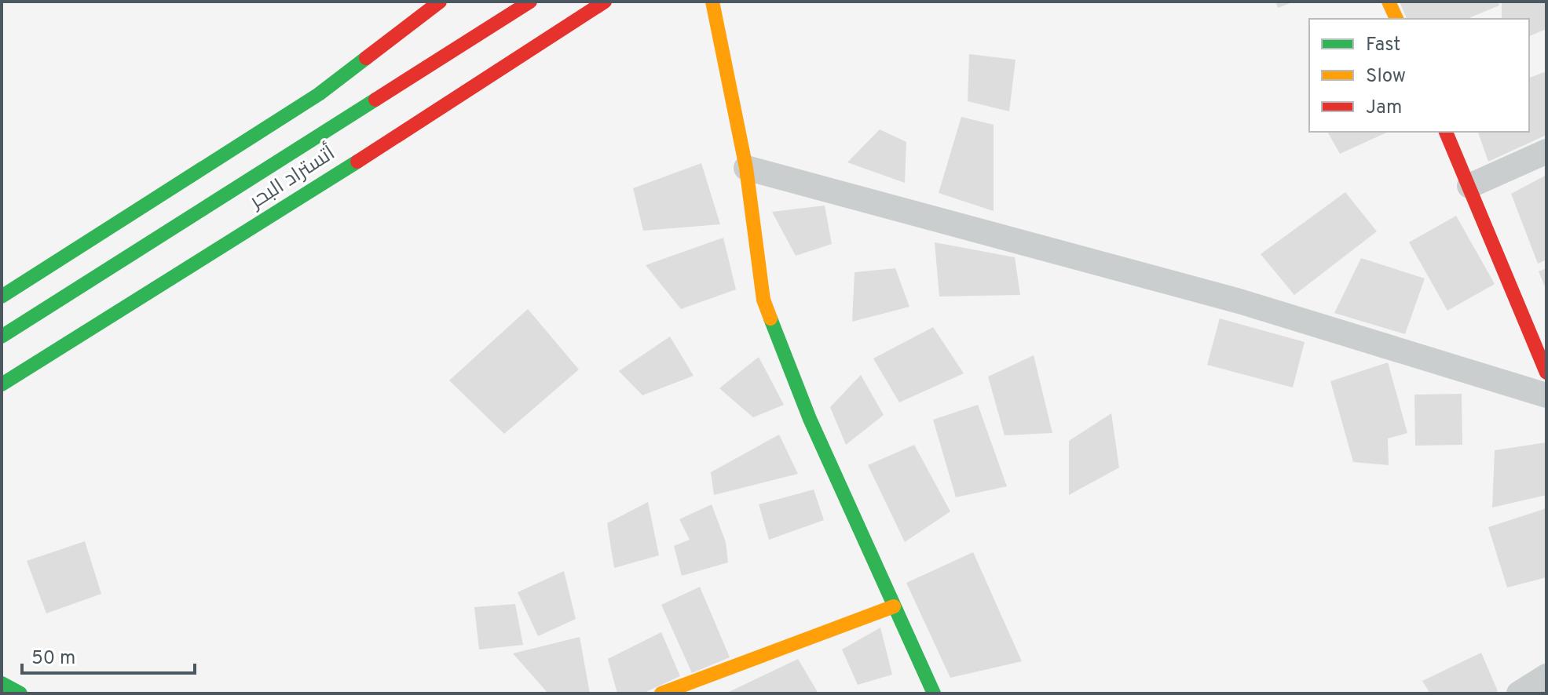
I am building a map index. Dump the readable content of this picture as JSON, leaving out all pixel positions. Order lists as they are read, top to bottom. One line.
{"streets":{"main road":["أتستراد البحر"]},"legend":["Fast","Slow","Jam"],"scale_bar":"50 m"}
